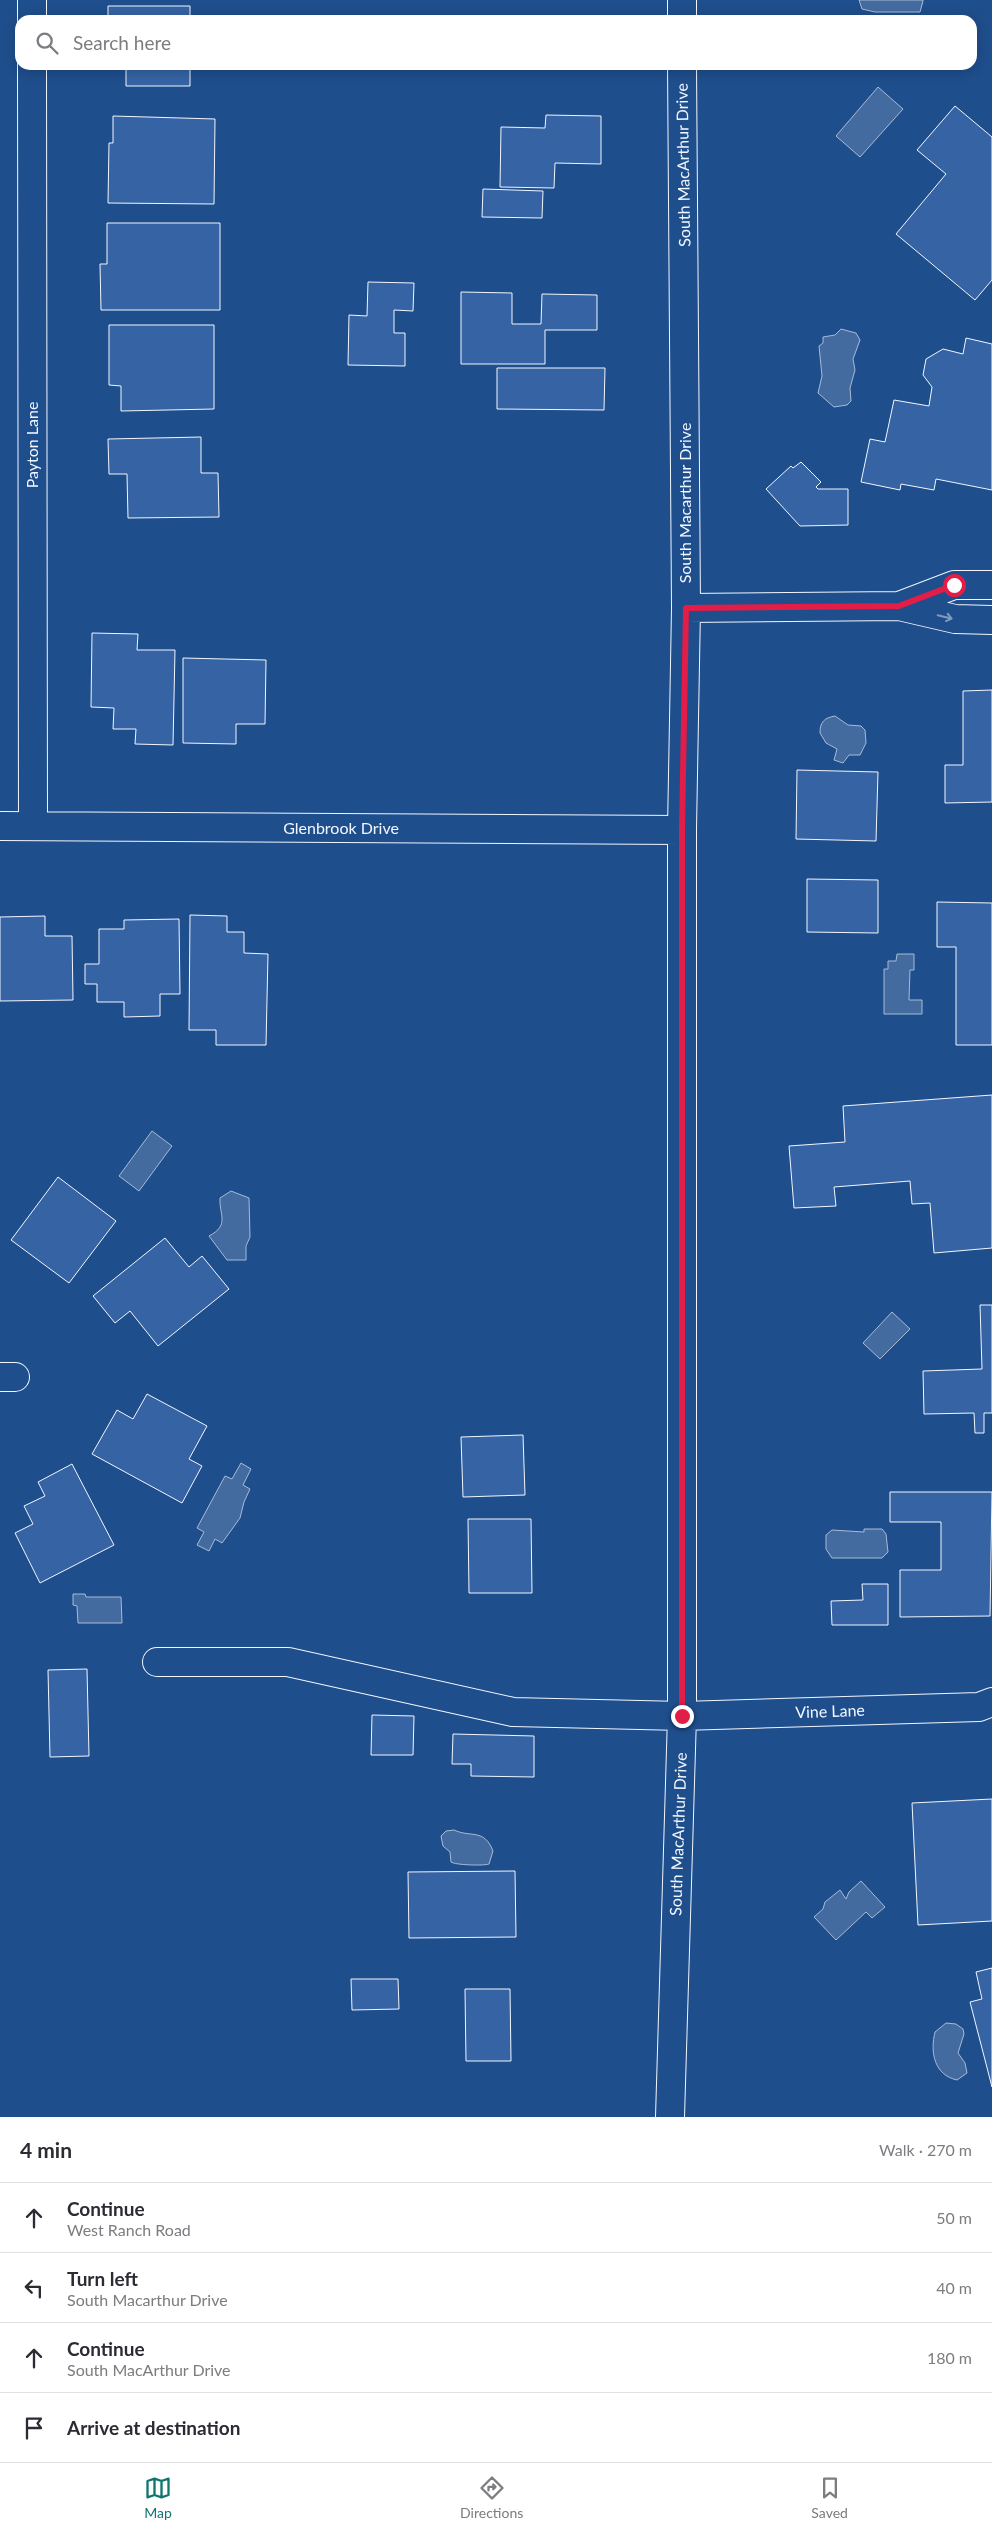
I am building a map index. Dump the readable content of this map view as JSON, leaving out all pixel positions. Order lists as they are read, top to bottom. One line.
{"streets":{"street":["South MacArthur Drive","Payton Lane","South Macarthur Drive","Glenbrook Drive","Vine Lane"]},"crossings":[["South MacArthur Drive","South Macarthur Drive"],["South MacArthur Drive","Glenbrook Drive"],["South MacArthur Drive","Vine Lane"],["Payton Lane","Glenbrook Drive"],["South Macarthur Drive","Glenbrook Drive"]],"page":{"search":"Search here","heading":["4 min","Walk · 270 m"],"list":[["Continue","West Ranch Road","50 m"],["Turn left","South Macarthur Drive","40 m"],["Continue","South MacArthur Drive","180 m"],"Arrive at destination"],"nav":["Map","Directions","Saved"]}}
